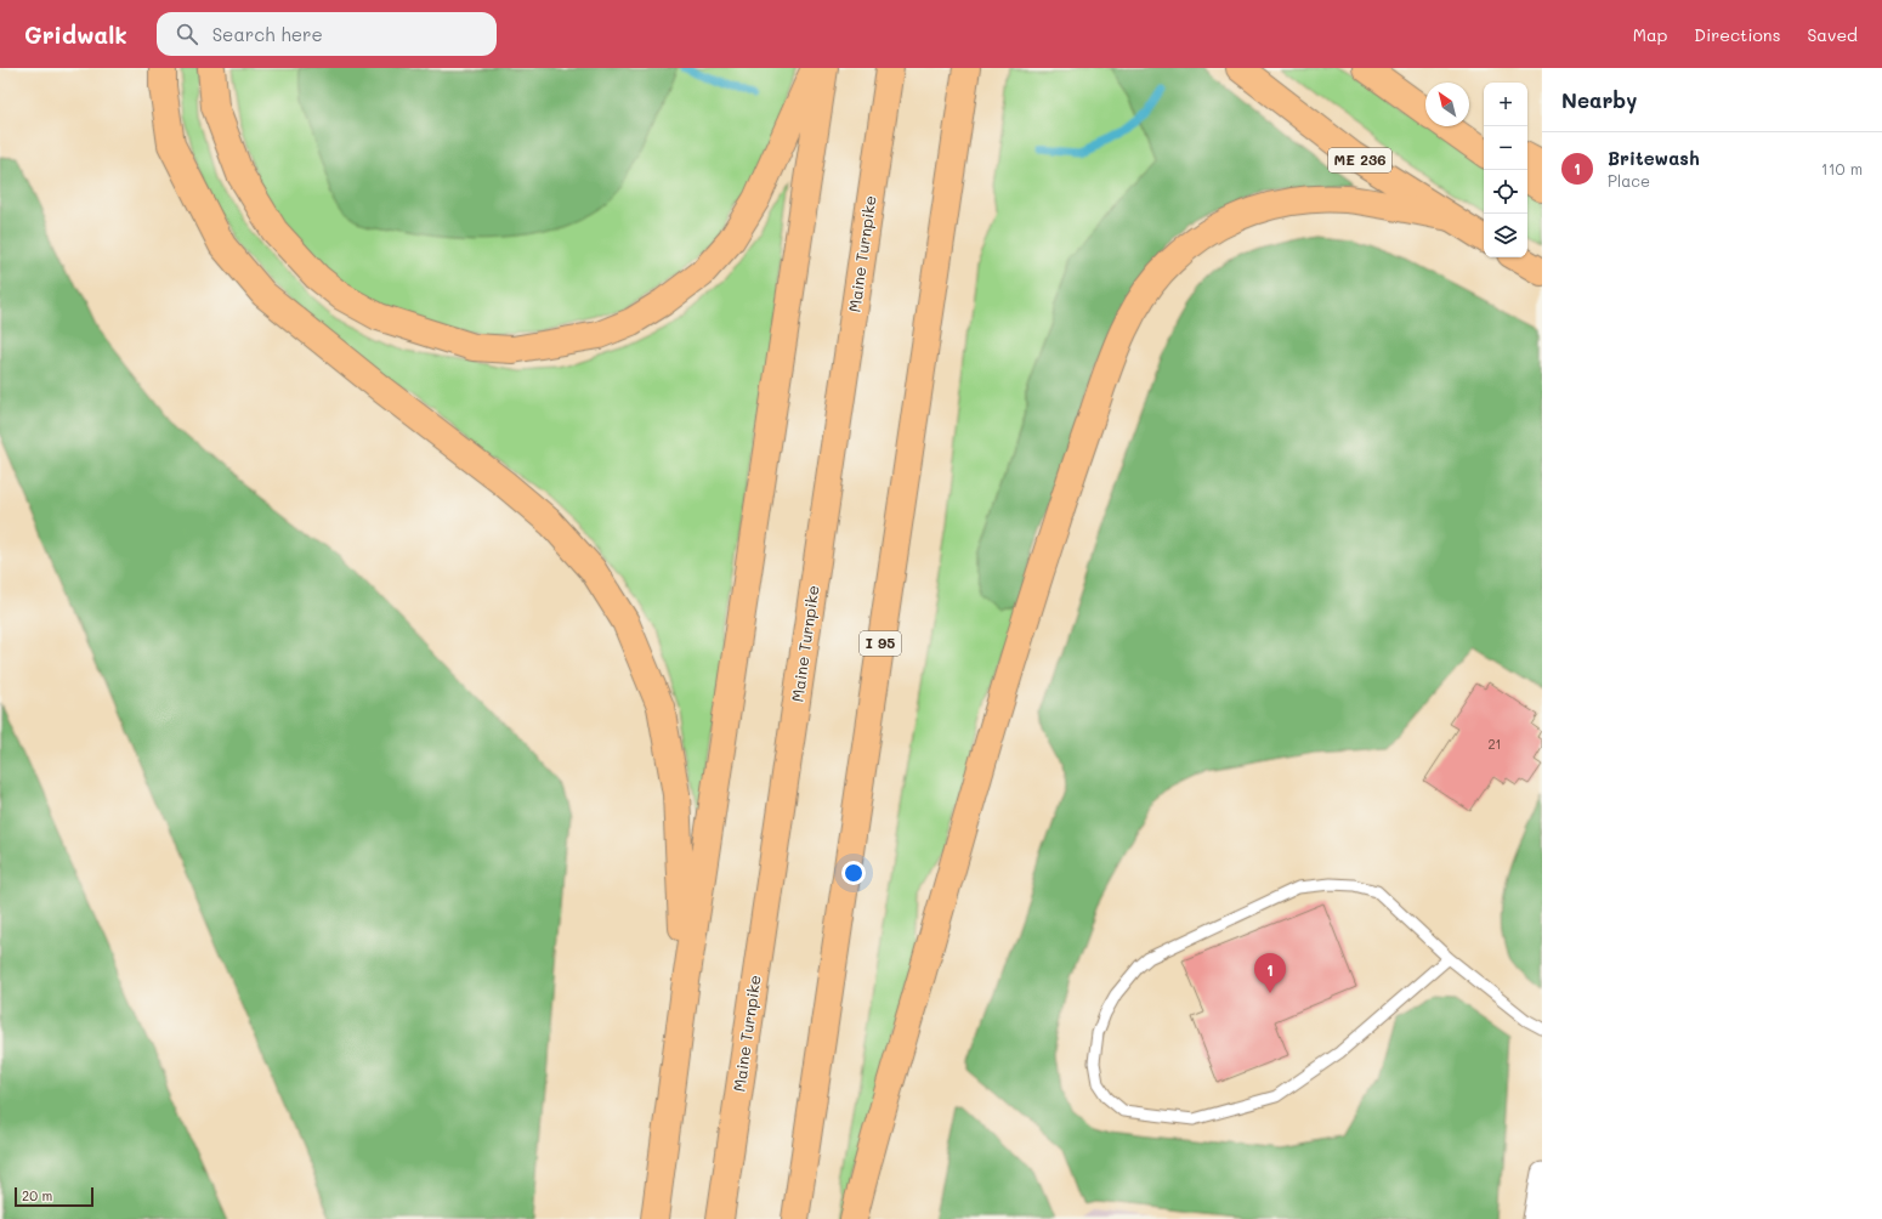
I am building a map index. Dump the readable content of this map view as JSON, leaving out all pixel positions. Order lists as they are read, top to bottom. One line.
{"streets":{"main road":["ME 236","Maine Turnpike","I 95"]},"house_numbers":["21"],"scale_bar":"20 m","north":"top left","page":{"header":"Gridwalk","search":"Search here","nav":["Map","Directions","Saved"],"heading":"Nearby","map_buttons":["+","−"],"list":[{"mark":"1","name":"Britewash","note":"Place","value":"110 m"}],"pins":"1","scale":"20 m"}}
